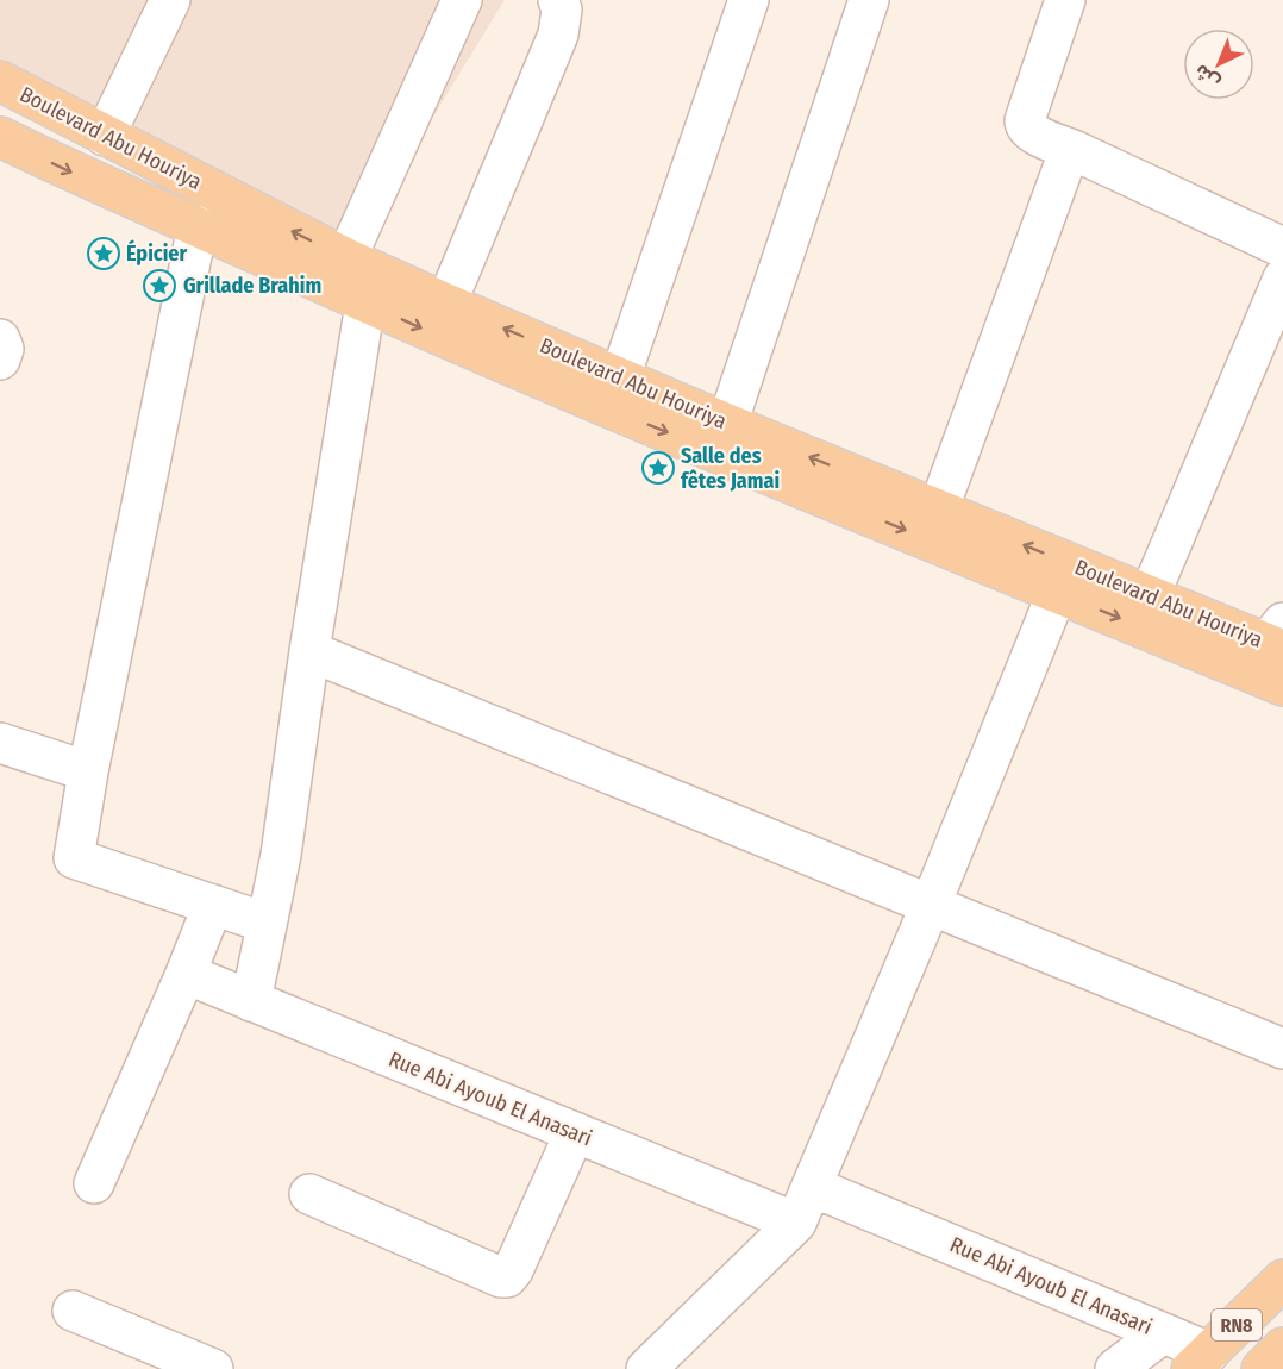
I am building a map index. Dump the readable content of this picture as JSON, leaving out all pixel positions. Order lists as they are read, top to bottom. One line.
{"streets":{"main road":["Boulevard Abu Houriya","RN8"],"street":["Rue Abi Ayoub El Anasari"]},"crossings":[["Rue Abi Ayoub El Anasari","RN8"]],"places":{"place":["Épicier","Grillade Brahim","Salle des fêtes Jamai"]},"north":"bottom left"}
